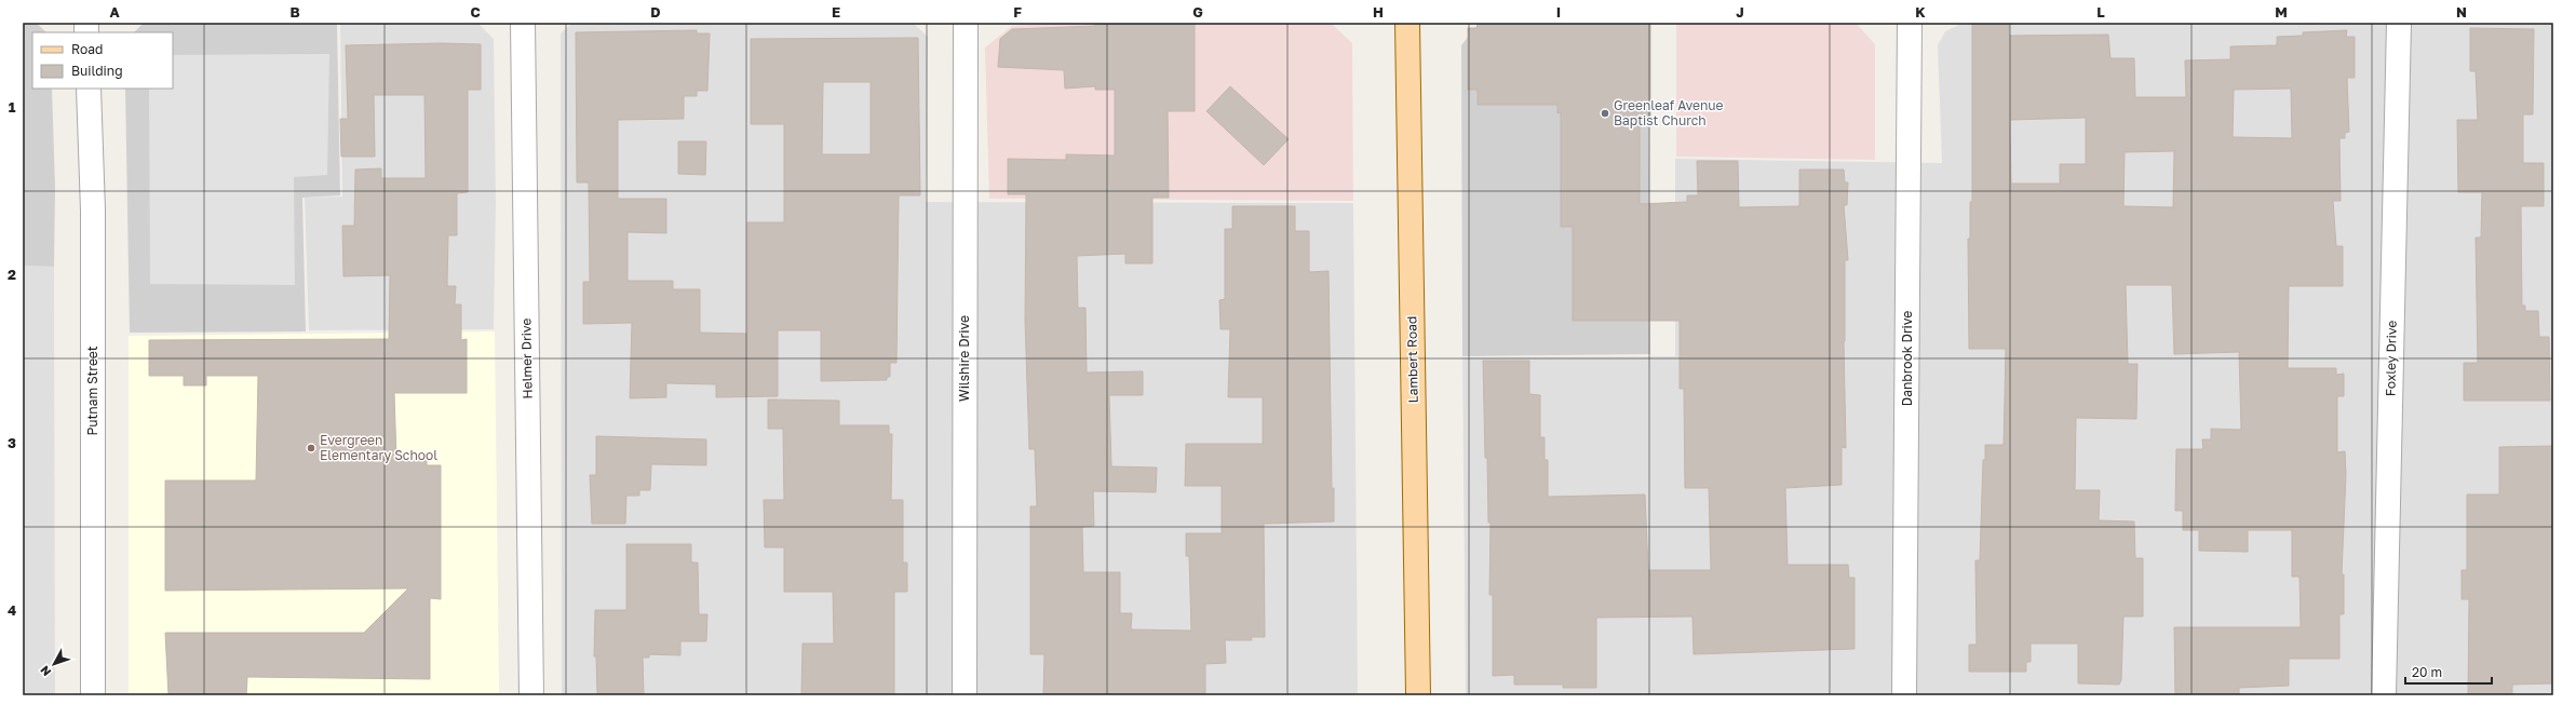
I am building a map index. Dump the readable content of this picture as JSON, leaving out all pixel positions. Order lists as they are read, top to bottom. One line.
{"streets":{"main road":["Lambert Road"],"street":["Helmer Drive","Wilshire Drive","Danbrook Drive","Foxley Drive","Putnam Street"]},"places":["Greenleaf Avenue Baptist Church","Evergreen Elementary School"],"legend":["Road","Building"],"scale_bar":"20 m","north":"bottom left","grid":{"columns":["A","B","C","D","E","F","G","H","I","J","K","L","M","N"],"rows":["1","2","3","4"]}}
